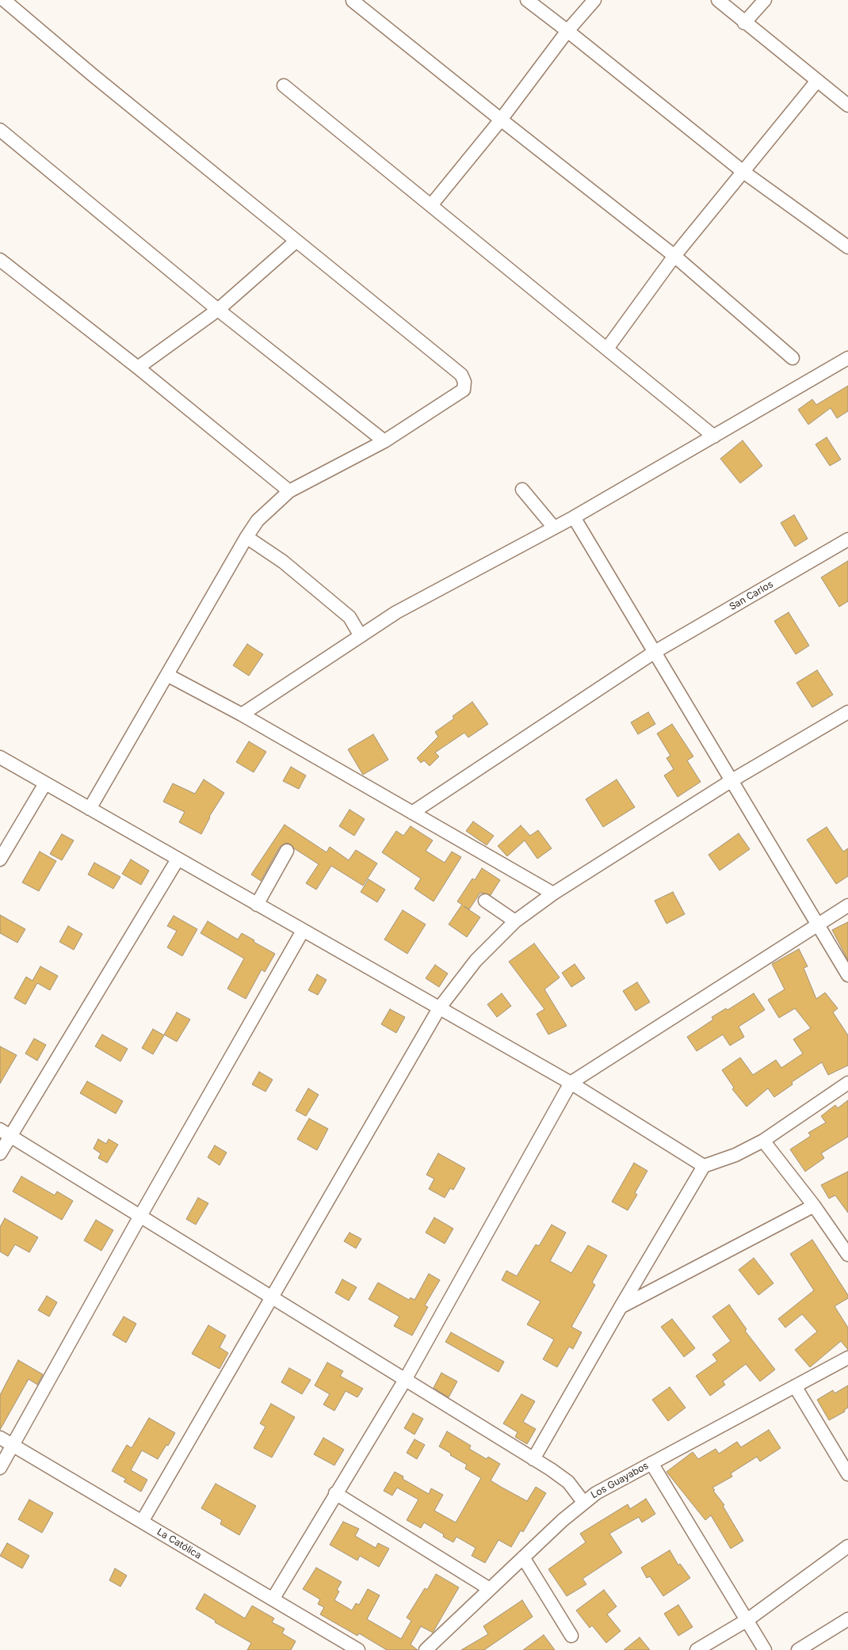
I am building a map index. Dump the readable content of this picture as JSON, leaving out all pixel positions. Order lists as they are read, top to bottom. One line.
{"streets":{"street":["San Carlos","Los Guayabos","La Católica"]}}
